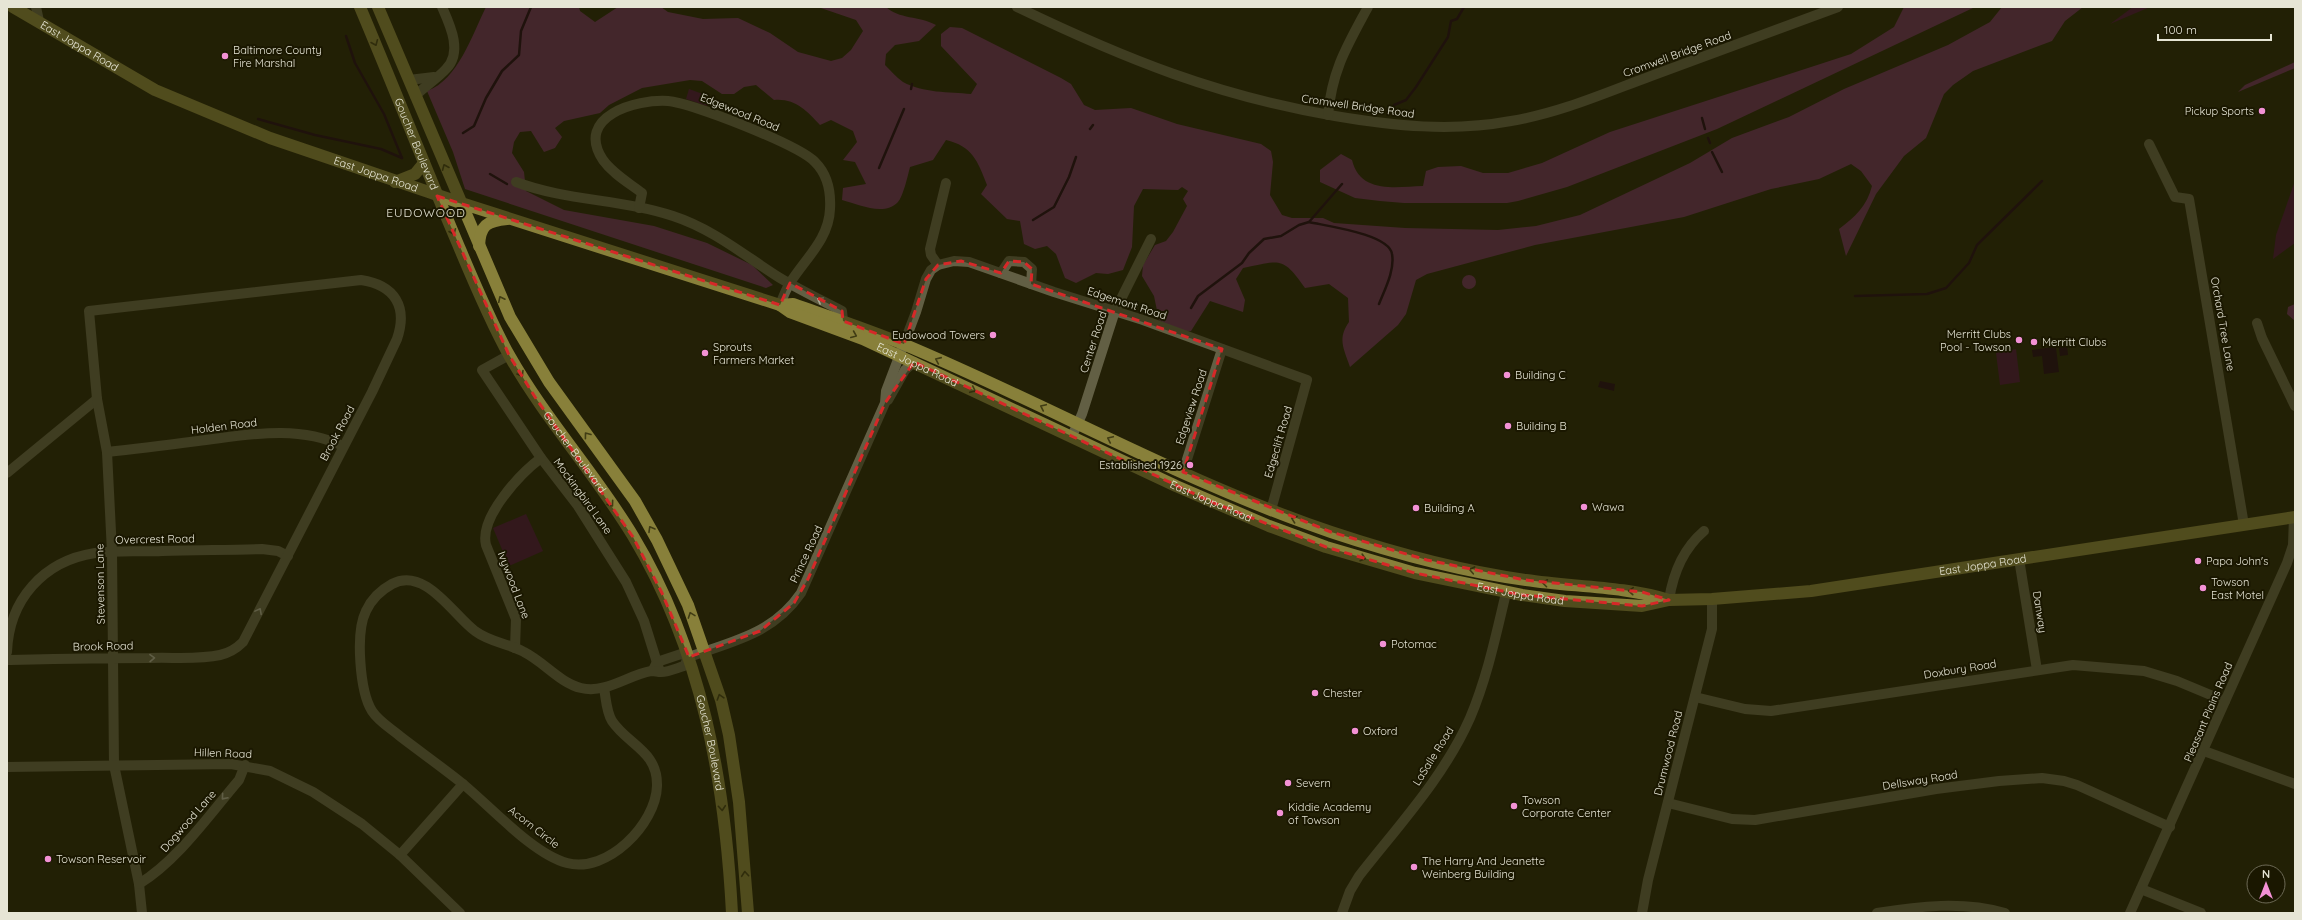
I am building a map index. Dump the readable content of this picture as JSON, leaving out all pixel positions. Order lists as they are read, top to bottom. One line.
{"streets":{"main road":["East Joppa Road","Goucher Boulevard"],"street":["Cromwell Bridge Road","Edgewood Road","Edgemont Road","Orchard Tree Lane","Center Road","Edgeview Road","Holden Road","Brook Road","Edgeclift Road","Mockingbird Lane","Overcrest Road","Prince Road","Stevenson Lane","Ivywood Lane","Danway","Doxbury Road","Pleasant Plains Road","Hillen Road","Drumwood Road","LaSalle Road","Dellsway Road","Dogwood Lane","Acorn Circle"]},"crossings":[["East Joppa Road","Edgewood Road"],["East Joppa Road","Goucher Boulevard"],["East Joppa Road","Orchard Tree Lane"],["East Joppa Road","Center Road"],["East Joppa Road","Edgeview Road"],["East Joppa Road","Edgeclift Road"],["East Joppa Road","Prince Road"],["East Joppa Road","Danway"],["East Joppa Road","Pleasant Plains Road"],["East Joppa Road","Drumwood Road"],["East Joppa Road","LaSalle Road"],["Goucher Boulevard","Mockingbird Lane"],["Goucher Boulevard","Prince Road"],["Edgemont Road","Center Road"],["Edgemont Road","Edgeview Road"],["Edgemont Road","Edgeclift Road"],["Edgemont Road","Prince Road"],["Holden Road","Brook Road"],["Holden Road","Stevenson Lane"],["Brook Road","Overcrest Road"],["Brook Road","Stevenson Lane"],["Mockingbird Lane","Ivywood Lane"],["Overcrest Road","Stevenson Lane"],["Stevenson Lane","Hillen Road"],["Stevenson Lane","Dogwood Lane"],["Danway","Doxbury Road"],["Doxbury Road","Pleasant Plains Road"],["Doxbury Road","Drumwood Road"],["Pleasant Plains Road","Dellsway Road"],["Hillen Road","Dogwood Lane"],["Drumwood Road","Dellsway Road"]],"one_way":["Dogwood Lane"],"districts":["EUDOWOOD"],"places":["Baltimore County Fire Marshal","Pickup Sports","Eudowood Towers","Merritt Clubs Pool - Towson","Merritt Clubs","Sprouts Farmers Market","Building C","Building B","Established 1926","Wawa","Building A","Papa John's","Towson East Motel","Potomac","Chester","Oxford","Severn","Towson Corporate Center","Kiddie Academy of Towson","Towson Reservoir","The Harry And Jeanette Weinberg Building"],"scale_bar":"100 m","north":"top"}
